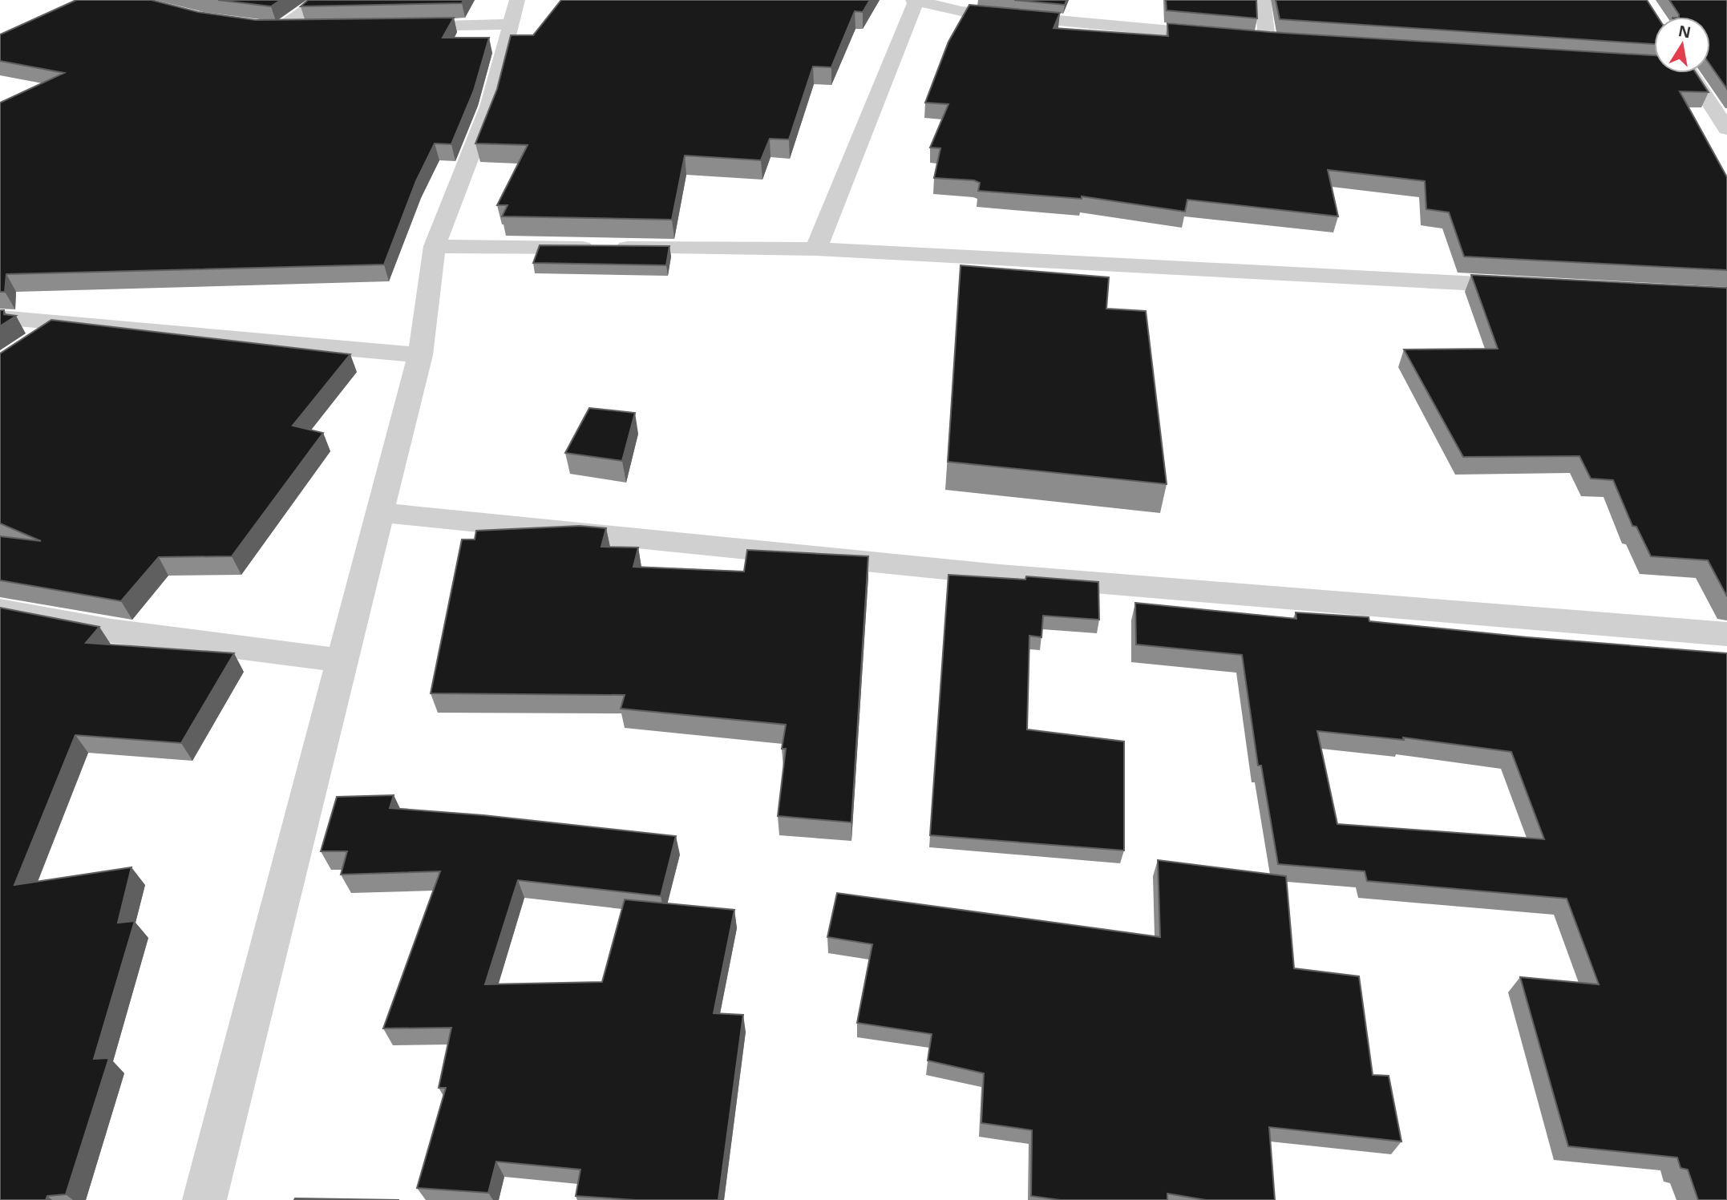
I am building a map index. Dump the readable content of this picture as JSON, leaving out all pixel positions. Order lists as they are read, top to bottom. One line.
{"north":"top"}
